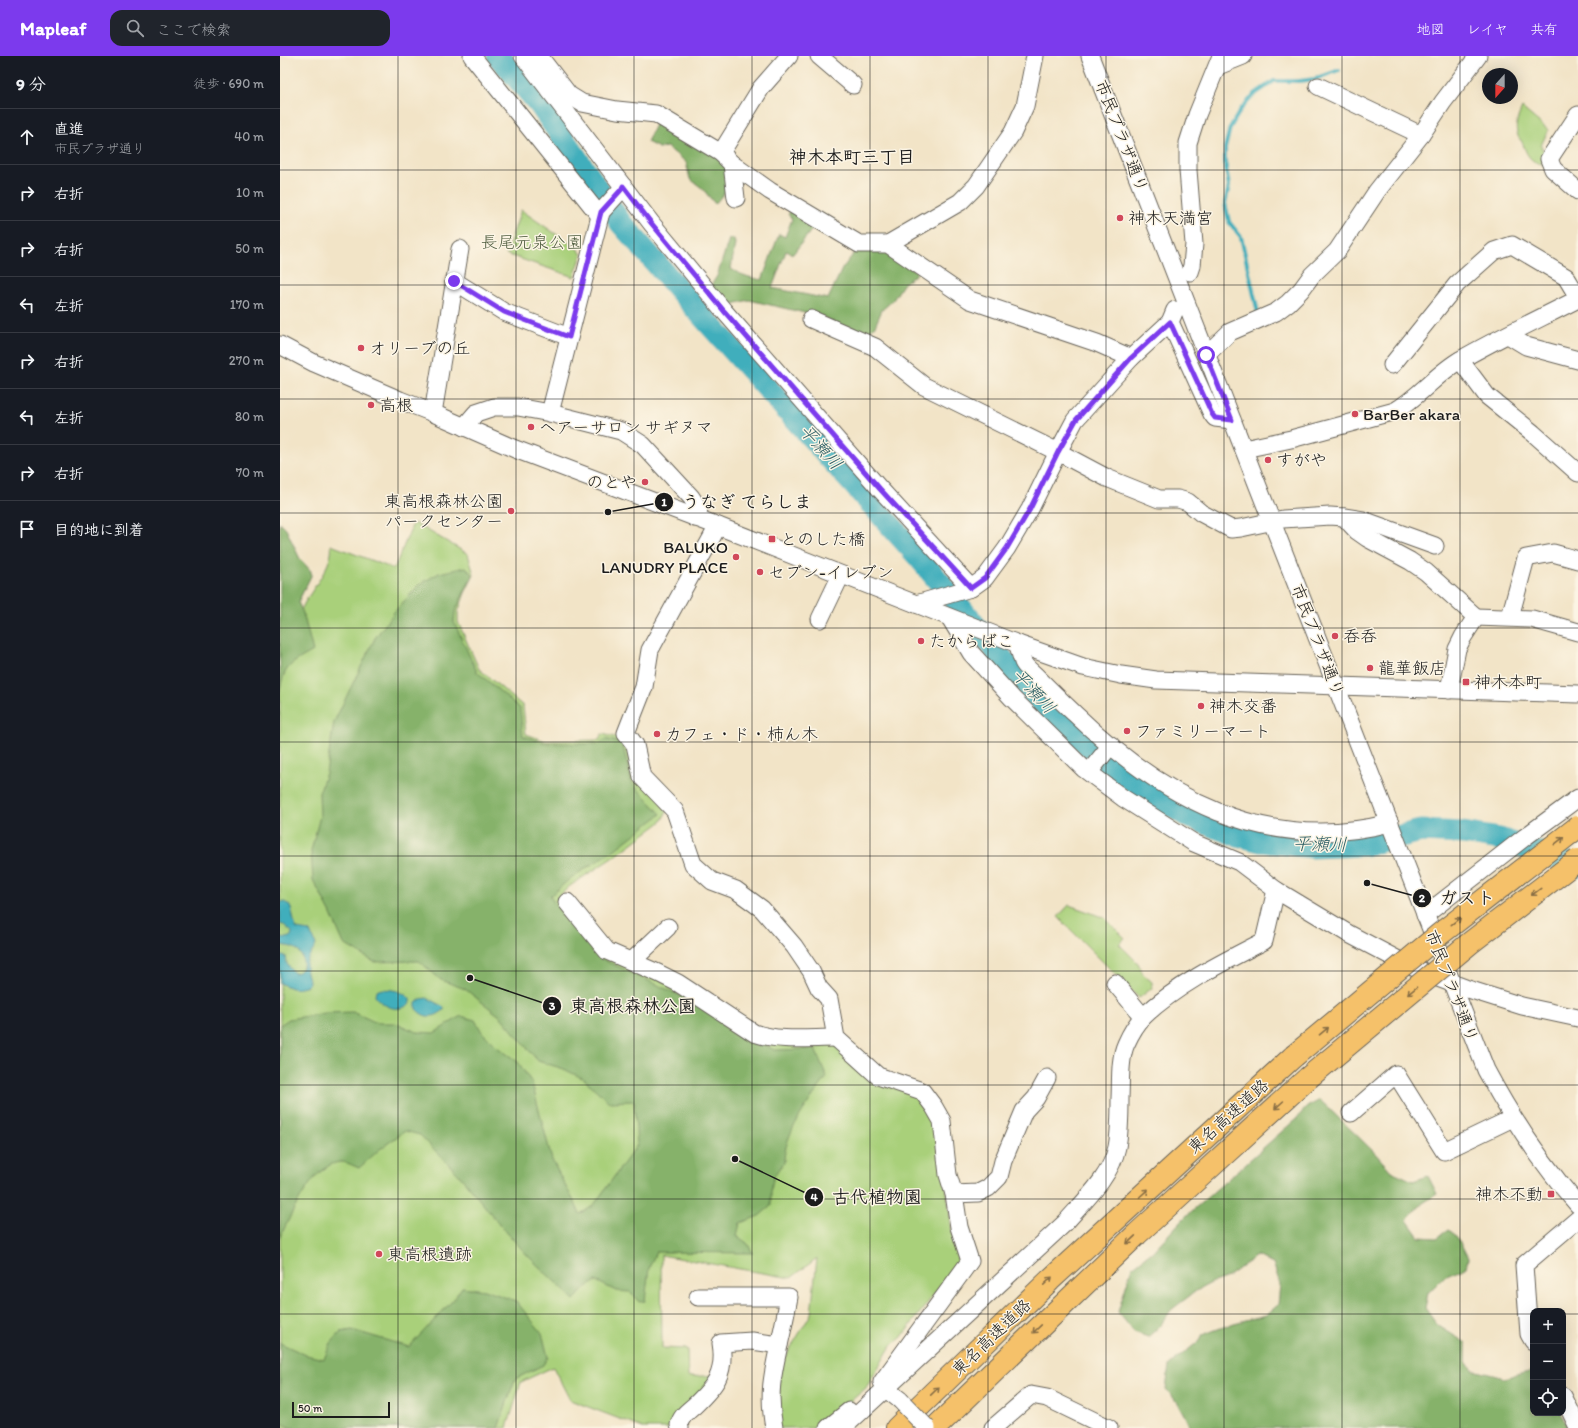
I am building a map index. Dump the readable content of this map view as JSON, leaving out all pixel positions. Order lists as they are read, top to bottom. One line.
{"streets":{"highway":["東名高速道路"],"street":["市民プラザ通り"]},"districts":["神木本町三丁目"],"water":["平瀬川"],"parks":["長尾元泉公園"],"places":{"other":["神木天満宮","オリーブの丘","高根","BarBer akara","ヘアーサロン サギヌマ","すがや","のとや","東高根森林公園 パークセンター","うなぎ てらしま","BALUKO LANUDRY PLACE","セブン-イレブン","呑呑","たからばこ","龍華飯店","神木交番","ファミリーマート","カフェ・ド・柿ん木","ガスト","東高根森林公園","古代植物園","東高根遺跡"],"transit":["とのした橋","神木本町","神木不動"]},"scale_bar":"50 m","north":"bottom","page":{"header":"Mapleaf","search":"ここで検索","nav":["地図","レイヤ","共有"],"heading":["9 分","徒歩 · 690 m"],"list":[["直進","市民プラザ通り","40 m"],["右折","10 m"],["右折","50 m"],["左折","170 m"],["右折","270 m"],["左折","80 m"],["右折","70 m"],"目的地に到着"],"map_buttons":["+","−"],"scale":"50 m"}}
